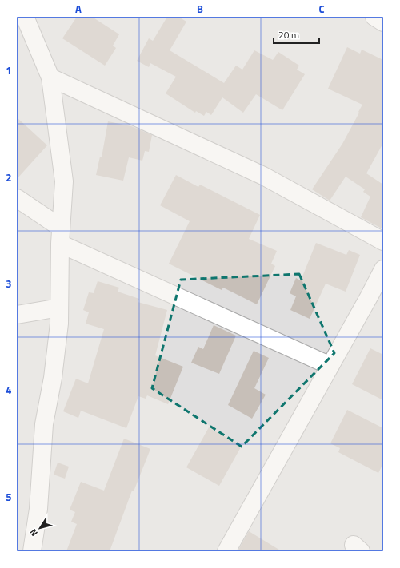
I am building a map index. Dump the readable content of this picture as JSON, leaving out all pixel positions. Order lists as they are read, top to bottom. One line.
{"scale_bar":"20 m","north":"bottom left","grid":{"columns":["A","B","C"],"rows":["1","2","3","4","5"]}}
